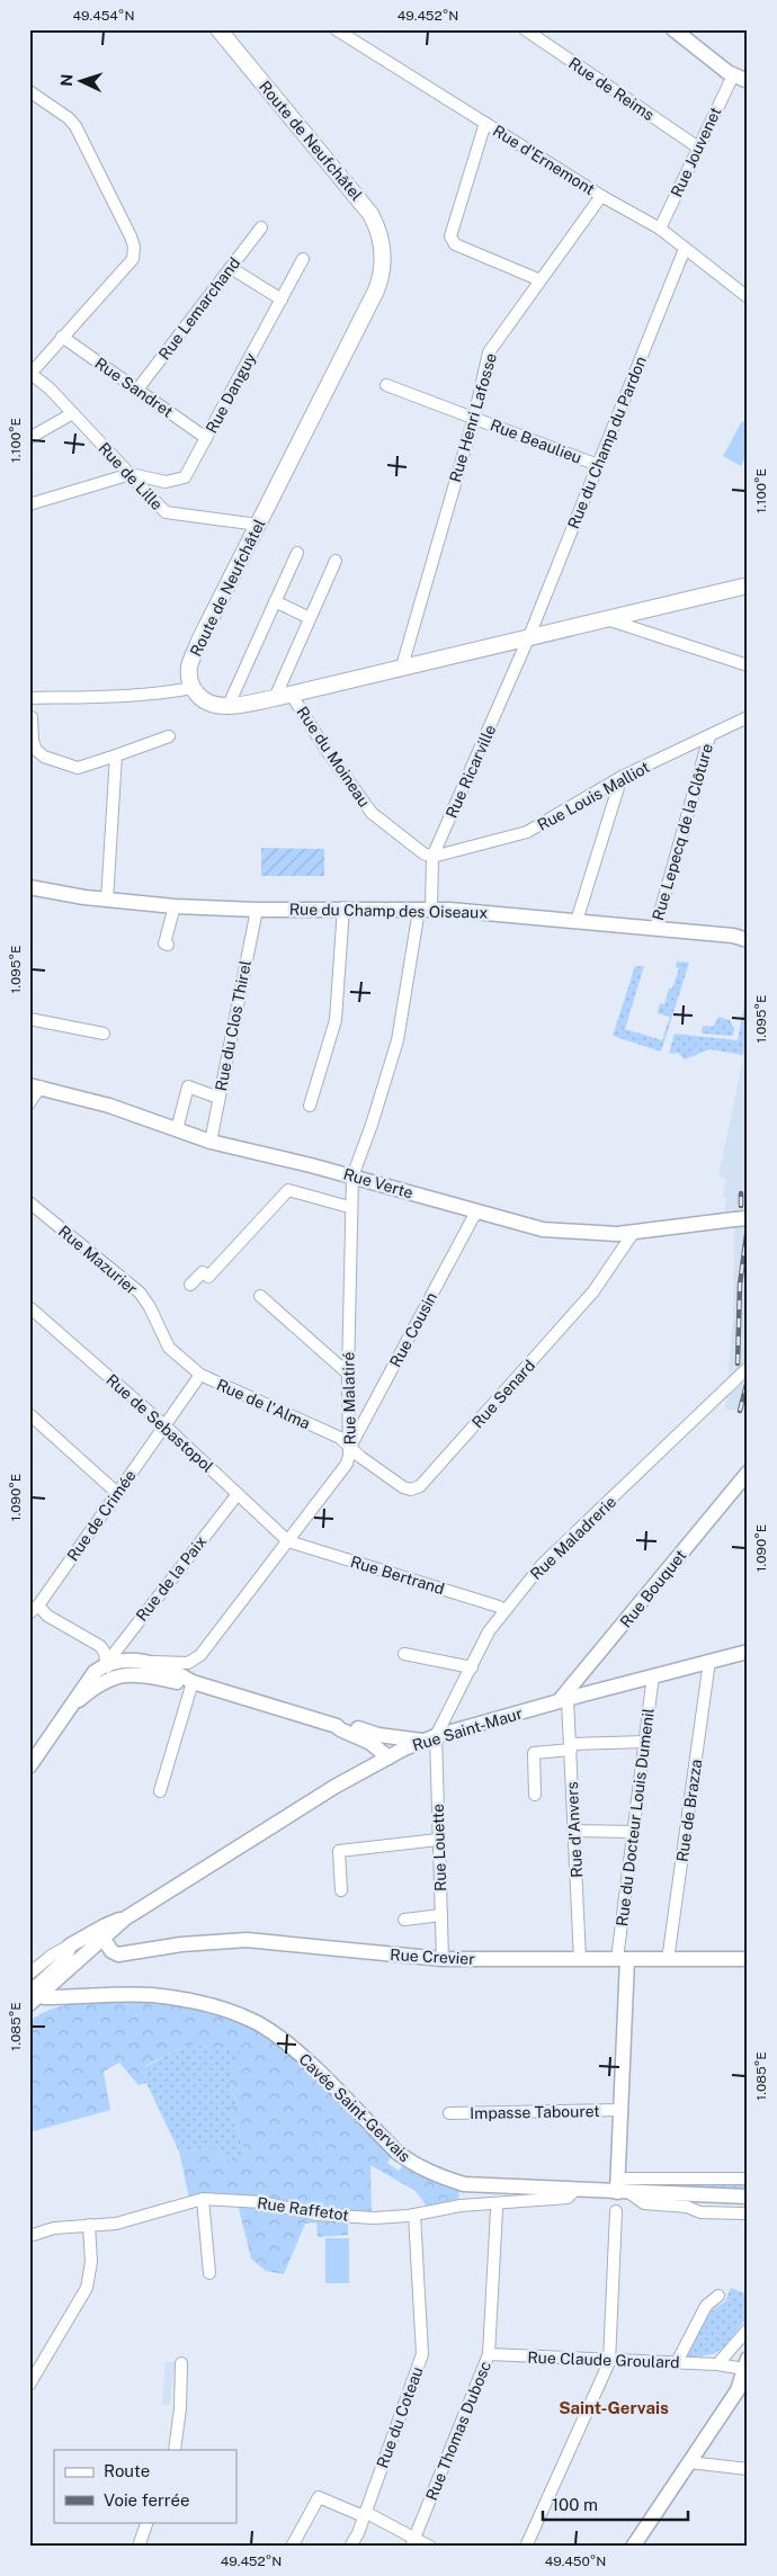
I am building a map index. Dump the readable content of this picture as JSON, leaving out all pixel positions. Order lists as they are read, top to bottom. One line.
{"streets":{"main road":["Route de Neufchâtel"],"street":["Rue de Reims","Rue Jouvenet","Rue d'Ernemont","Rue Lemarchand","Rue Sandret","Rue Danguy","Rue Henri Lafosse","Rue Beaulieu","Rue du Champ du Pardon","Rue de Lille","Rue du Moineau","Rue Ricarville","Rue Louis Malliot","Rue Lepecq de la Clôture","Rue du Champ des Oiseaux","Rue du Clos Thirel","Rue Verte","Rue Mazurier","Rue Cousin","Rue Senard","Rue Malatiré","Rue de l'Alma","Rue de Sebastopol","Rue de Crimée","Rue Maladrerie","Rue Bertrand","Rue de la Paix","Rue Bouquet","Rue Saint-Maur","Rue de Brazza","Rue du Docteur Louis Dumenil","Rue d'Anvers","Rue Louette","Rue Crevier","Cavée Saint-Gervais","Impasse Tabouret","Rue Raffetot","Rue Claude Groulard","Rue du Coteau","Rue Thomas Dubosc"]},"crossings":[["Rue de Reims","Rue Jouvenet"],["Route de Neufchâtel","Rue de Lille"],["Rue Jouvenet","Rue d'Ernemont"],["Rue d'Ernemont","Rue Henri Lafosse"],["Rue d'Ernemont","Rue du Champ du Pardon"],["Rue Lemarchand","Rue Sandret"],["Rue Sandret","Rue Danguy"],["Rue Danguy","Rue de Lille"],["Rue Henri Lafosse","Rue Beaulieu"],["Rue Beaulieu","Rue du Champ du Pardon"],["Rue du Champ du Pardon","Rue Ricarville"],["Rue du Moineau","Rue Ricarville"],["Rue du Moineau","Rue Louis Malliot"],["Rue Ricarville","Rue Louis Malliot"],["Rue Ricarville","Rue du Champ des Oiseaux"],["Rue Ricarville","Rue Malatiré"],["Rue Louis Malliot","Rue Lepecq de la Clôture"],["Rue Lepecq de la Clôture","Rue du Champ des Oiseaux"],["Rue du Champ des Oiseaux","Rue du Clos Thirel"],["Rue du Champ des Oiseaux","Rue Malatiré"],["Rue du Clos Thirel","Rue Verte"],["Rue Verte","Rue Cousin"],["Rue Verte","Rue Senard"],["Rue Verte","Rue Malatiré"],["Rue Mazurier","Rue de l'Alma"],["Rue Cousin","Rue Senard"],["Rue Cousin","Rue Malatiré"],["Rue Cousin","Rue de l'Alma"],["Rue Senard","Rue Malatiré"],["Rue Senard","Rue de l'Alma"],["Rue Malatiré","Rue de l'Alma"],["Rue Malatiré","Rue de Sebastopol"],["Rue Malatiré","Rue Bertrand"],["Rue de l'Alma","Rue de Sebastopol"],["Rue de l'Alma","Rue de Crimée"],["Rue de Sebastopol","Rue de Crimée"],["Rue de Sebastopol","Rue Bertrand"],["Rue de Sebastopol","Rue de la Paix"],["Rue Maladrerie","Rue Bertrand"],["Rue Maladrerie","Rue Saint-Maur"],["Rue Maladrerie","Rue Louette"],["Rue Bouquet","Rue Saint-Maur"],["Rue Bouquet","Rue d'Anvers"],["Rue Saint-Maur","Rue de Brazza"],["Rue Saint-Maur","Rue du Docteur Louis Dumenil"],["Rue Saint-Maur","Rue d'Anvers"],["Rue Saint-Maur","Rue Louette"],["Rue Saint-Maur","Rue Crevier"],["Rue Saint-Maur","Cavée Saint-Gervais"],["Rue de Brazza","Rue Crevier"],["Rue du Docteur Louis Dumenil","Rue Crevier"],["Rue d'Anvers","Rue Crevier"],["Rue Louette","Rue Crevier"],["Cavée Saint-Gervais","Rue Raffetot"],["Rue Raffetot","Rue du Coteau"],["Rue Claude Groulard","Rue Thomas Dubosc"]],"districts":["Saint-Gervais"],"legend":["Route","Voie ferrée"],"scale_bar":"100 m","north":"left","coordinates":["49.454°N","49.452°N","1.100°E","1.095°E","1.090°E","1.085°E","49.450°N"]}
